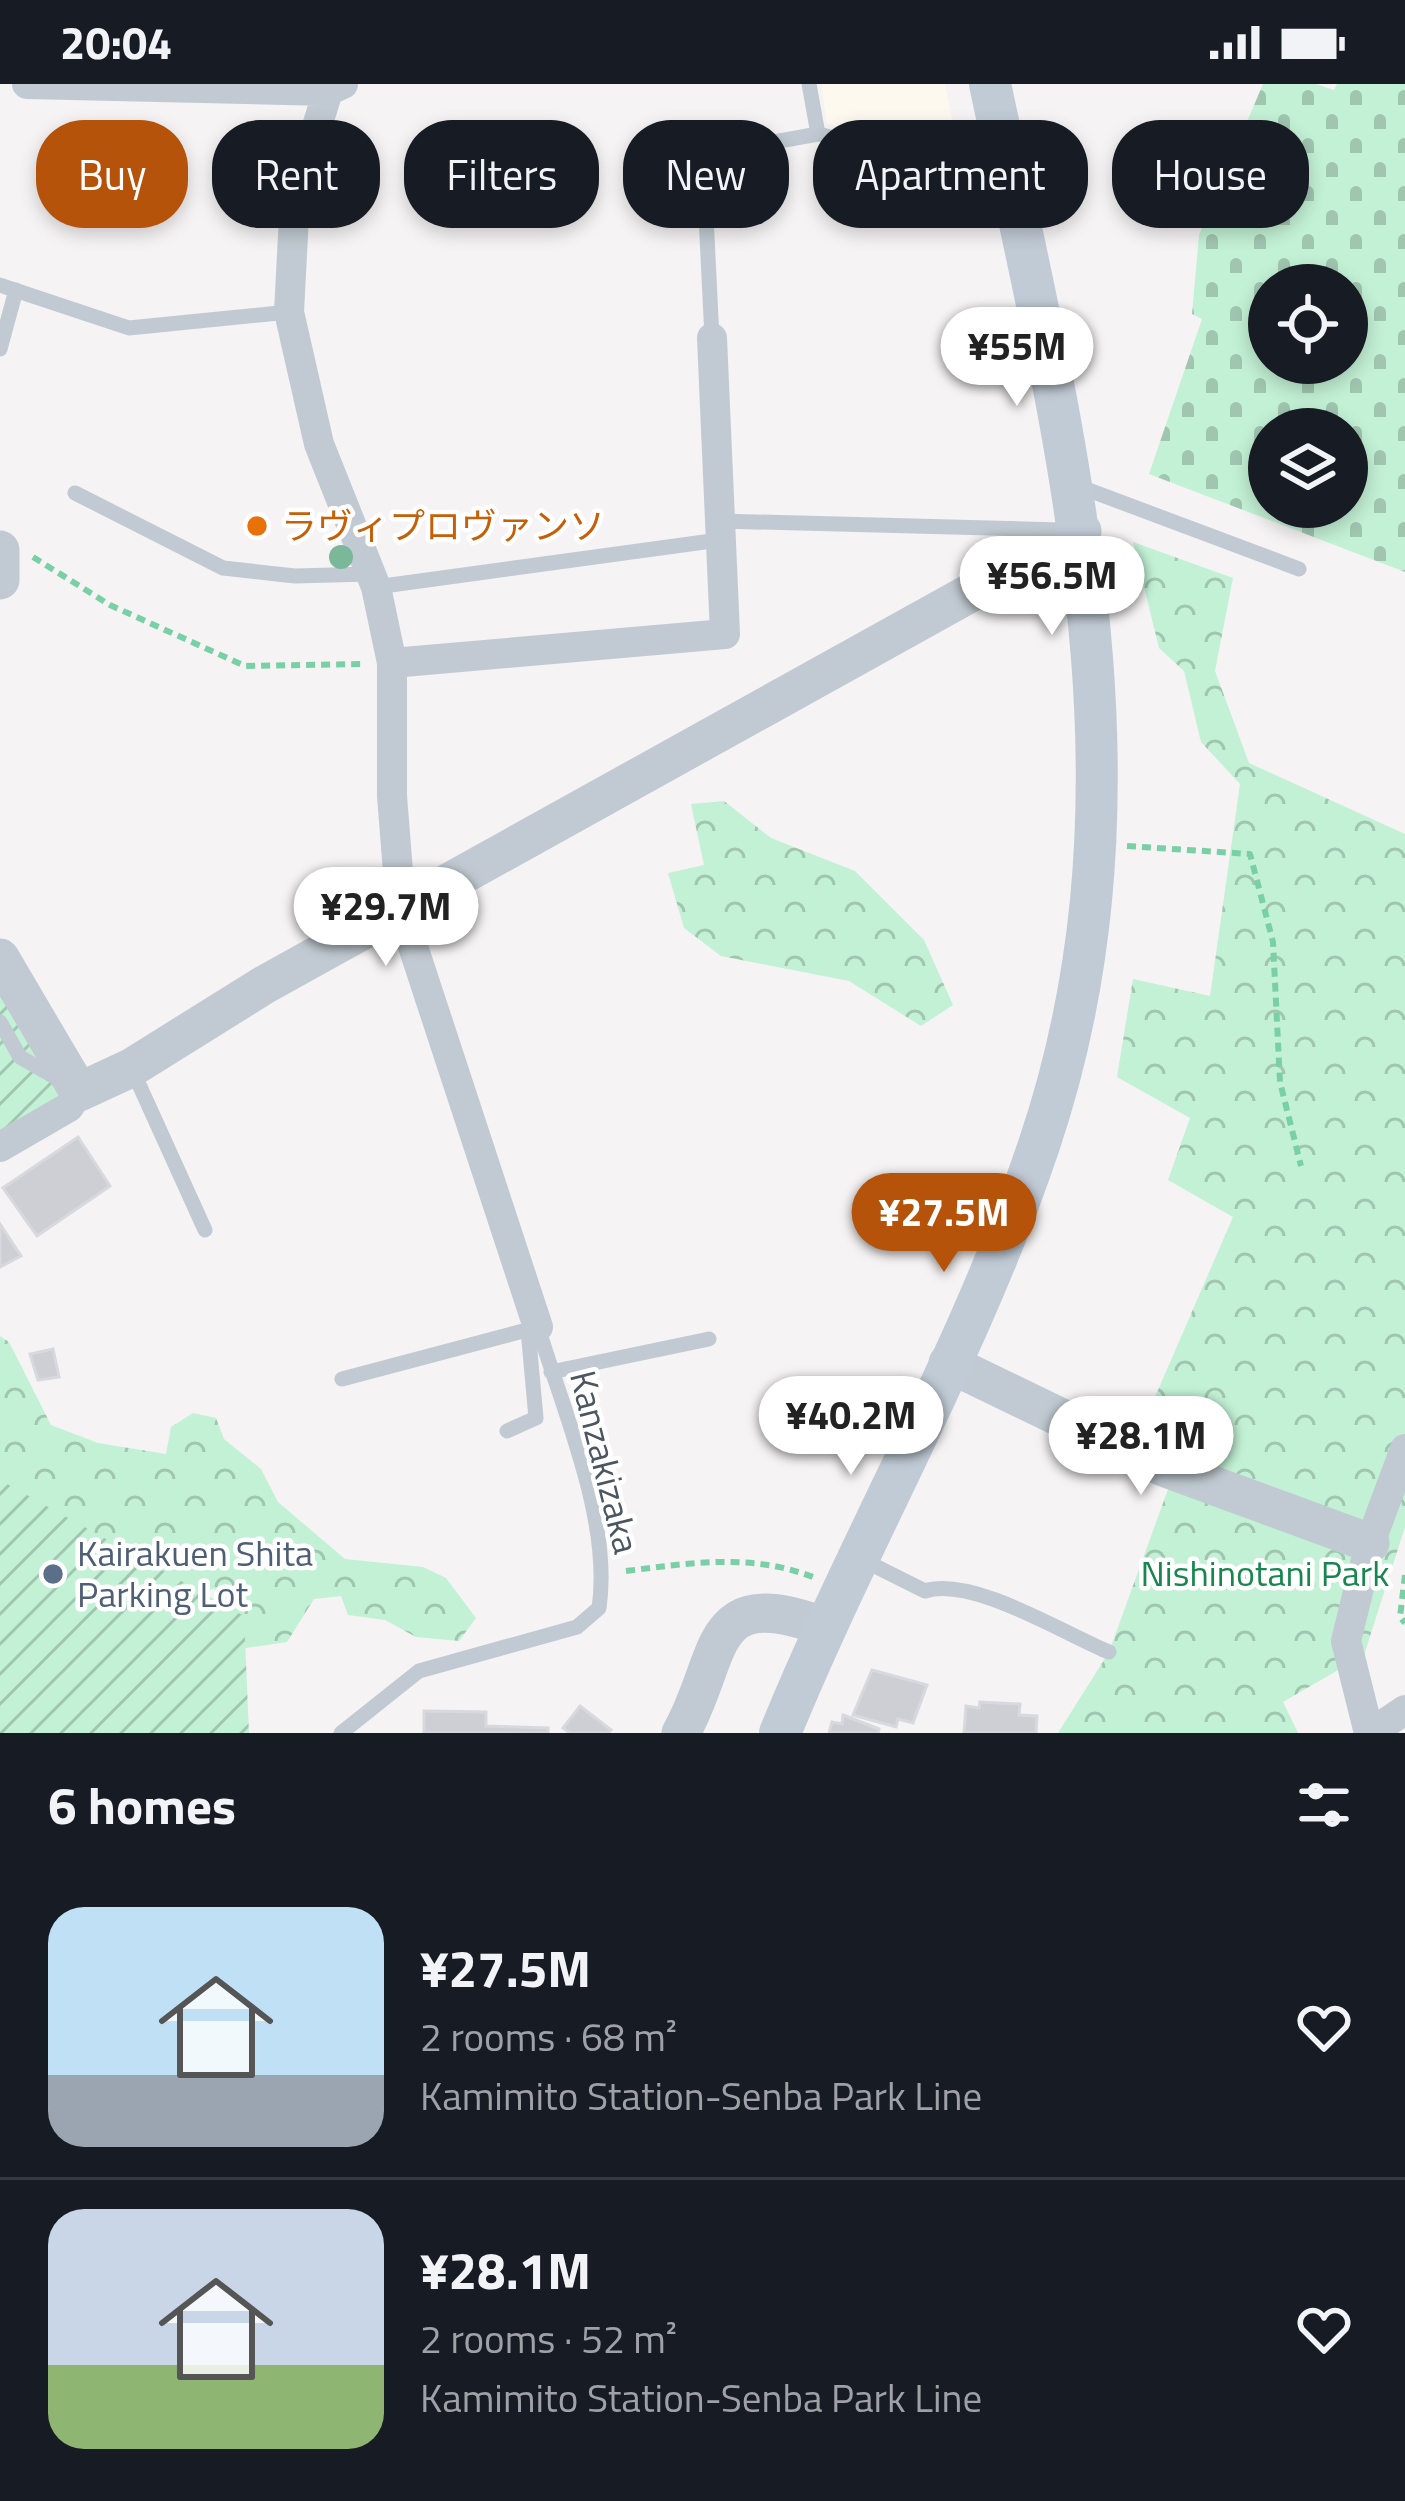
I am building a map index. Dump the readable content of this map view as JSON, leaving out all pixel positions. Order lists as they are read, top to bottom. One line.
{"streets":{"lane":["Kanzakizaka"]},"parks":["Nishinotani Park"],"places":["ラヴィプロヴァンソ","Kairakuen Shita Parking Lot"],"page":{"status":"20:04","chip":["Buy","Rent","Filters","New","Apartment","House"],"price":["¥55M","¥56.5M","¥29.7M","¥27.5M","¥40.2M","¥28.1M"],"heading":"6 homes","list":[{"name":"¥27.5M","note":"2 rooms · 68 m² · Kamimito Station-Senba Park Line"},{"name":"¥28.1M","note":"2 rooms · 52 m² · Kamimito Station-Senba Park Line"}]}}
